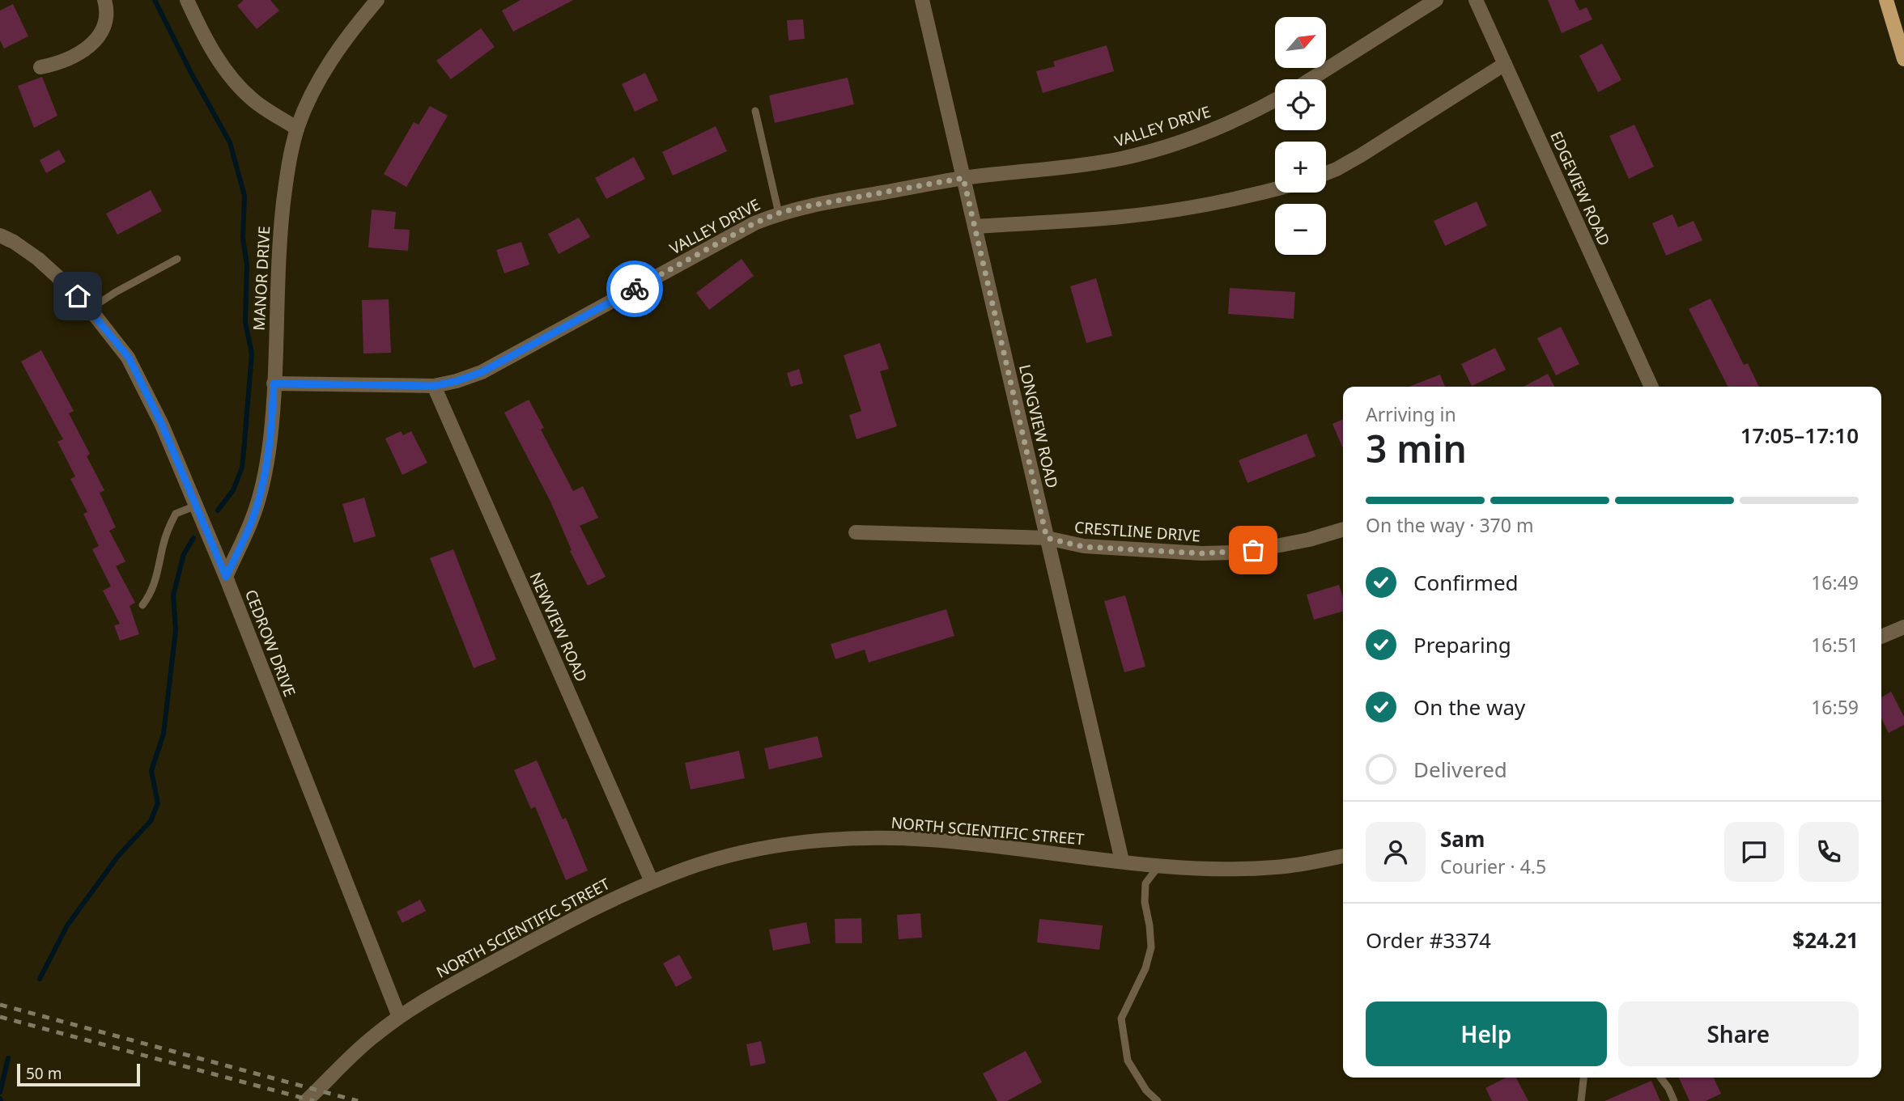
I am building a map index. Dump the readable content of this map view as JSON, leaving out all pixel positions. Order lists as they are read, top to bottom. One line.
{"streets":{"street":["VALLEY DRIVE","EDGEVIEW ROAD","MANOR DRIVE","LONGVIEW ROAD","CRESTLINE DRIVE","NEWVIEW ROAD","CEDROW DRIVE","NORTH SCIENTIFIC STREET"]},"crossings":[["VALLEY DRIVE","MANOR DRIVE"],["VALLEY DRIVE","LONGVIEW ROAD"],["VALLEY DRIVE","NEWVIEW ROAD"],["MANOR DRIVE","CEDROW DRIVE"],["LONGVIEW ROAD","CRESTLINE DRIVE"],["LONGVIEW ROAD","NORTH SCIENTIFIC STREET"],["NEWVIEW ROAD","NORTH SCIENTIFIC STREET"],["CEDROW DRIVE","NORTH SCIENTIFIC STREET"]],"scale_bar":"50 m","north":"top right","page":{"map_buttons":["+","−"],"heading":["3 min","Arriving in","17:05–17:10"],"panel":["Sam","Courier · 4.5","Order #3374","$24.21"],"bar":"On the way · 370 m","list":[["Confirmed","16:49"],["Preparing","16:51"],["On the way","16:59"],"Delivered"],"buttons":["Help","Share"],"scale":"50 m"}}
